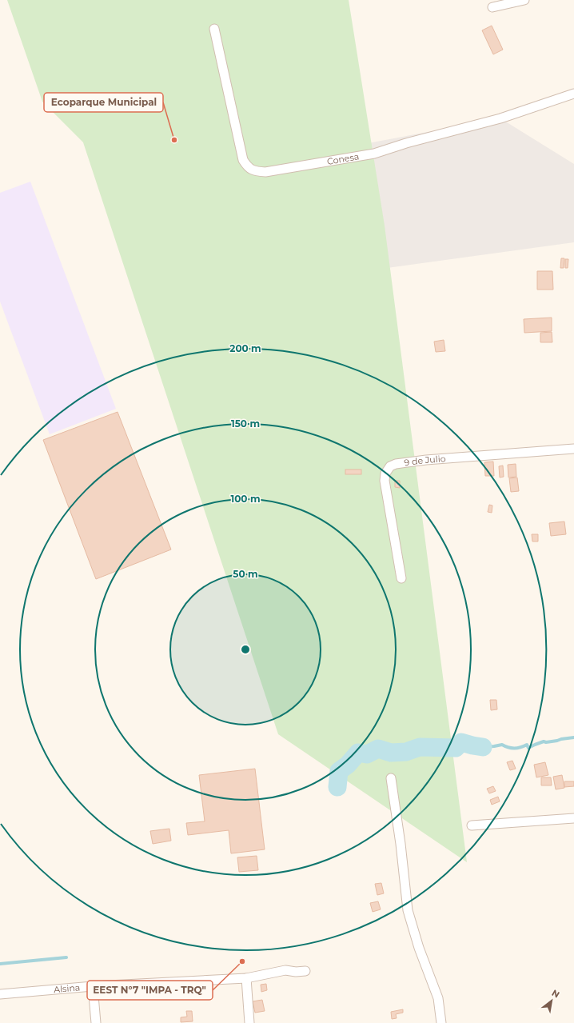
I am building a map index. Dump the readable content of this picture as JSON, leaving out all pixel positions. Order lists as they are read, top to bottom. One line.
{"streets":{"street":["Conesa","9 de Julio","Alsina"]},"places":["Ecoparque Municipal","EEST N°7 \"IMPA - TRQ\""],"north":"top right","rings":["200 m","150 m","100 m","50 m"]}
